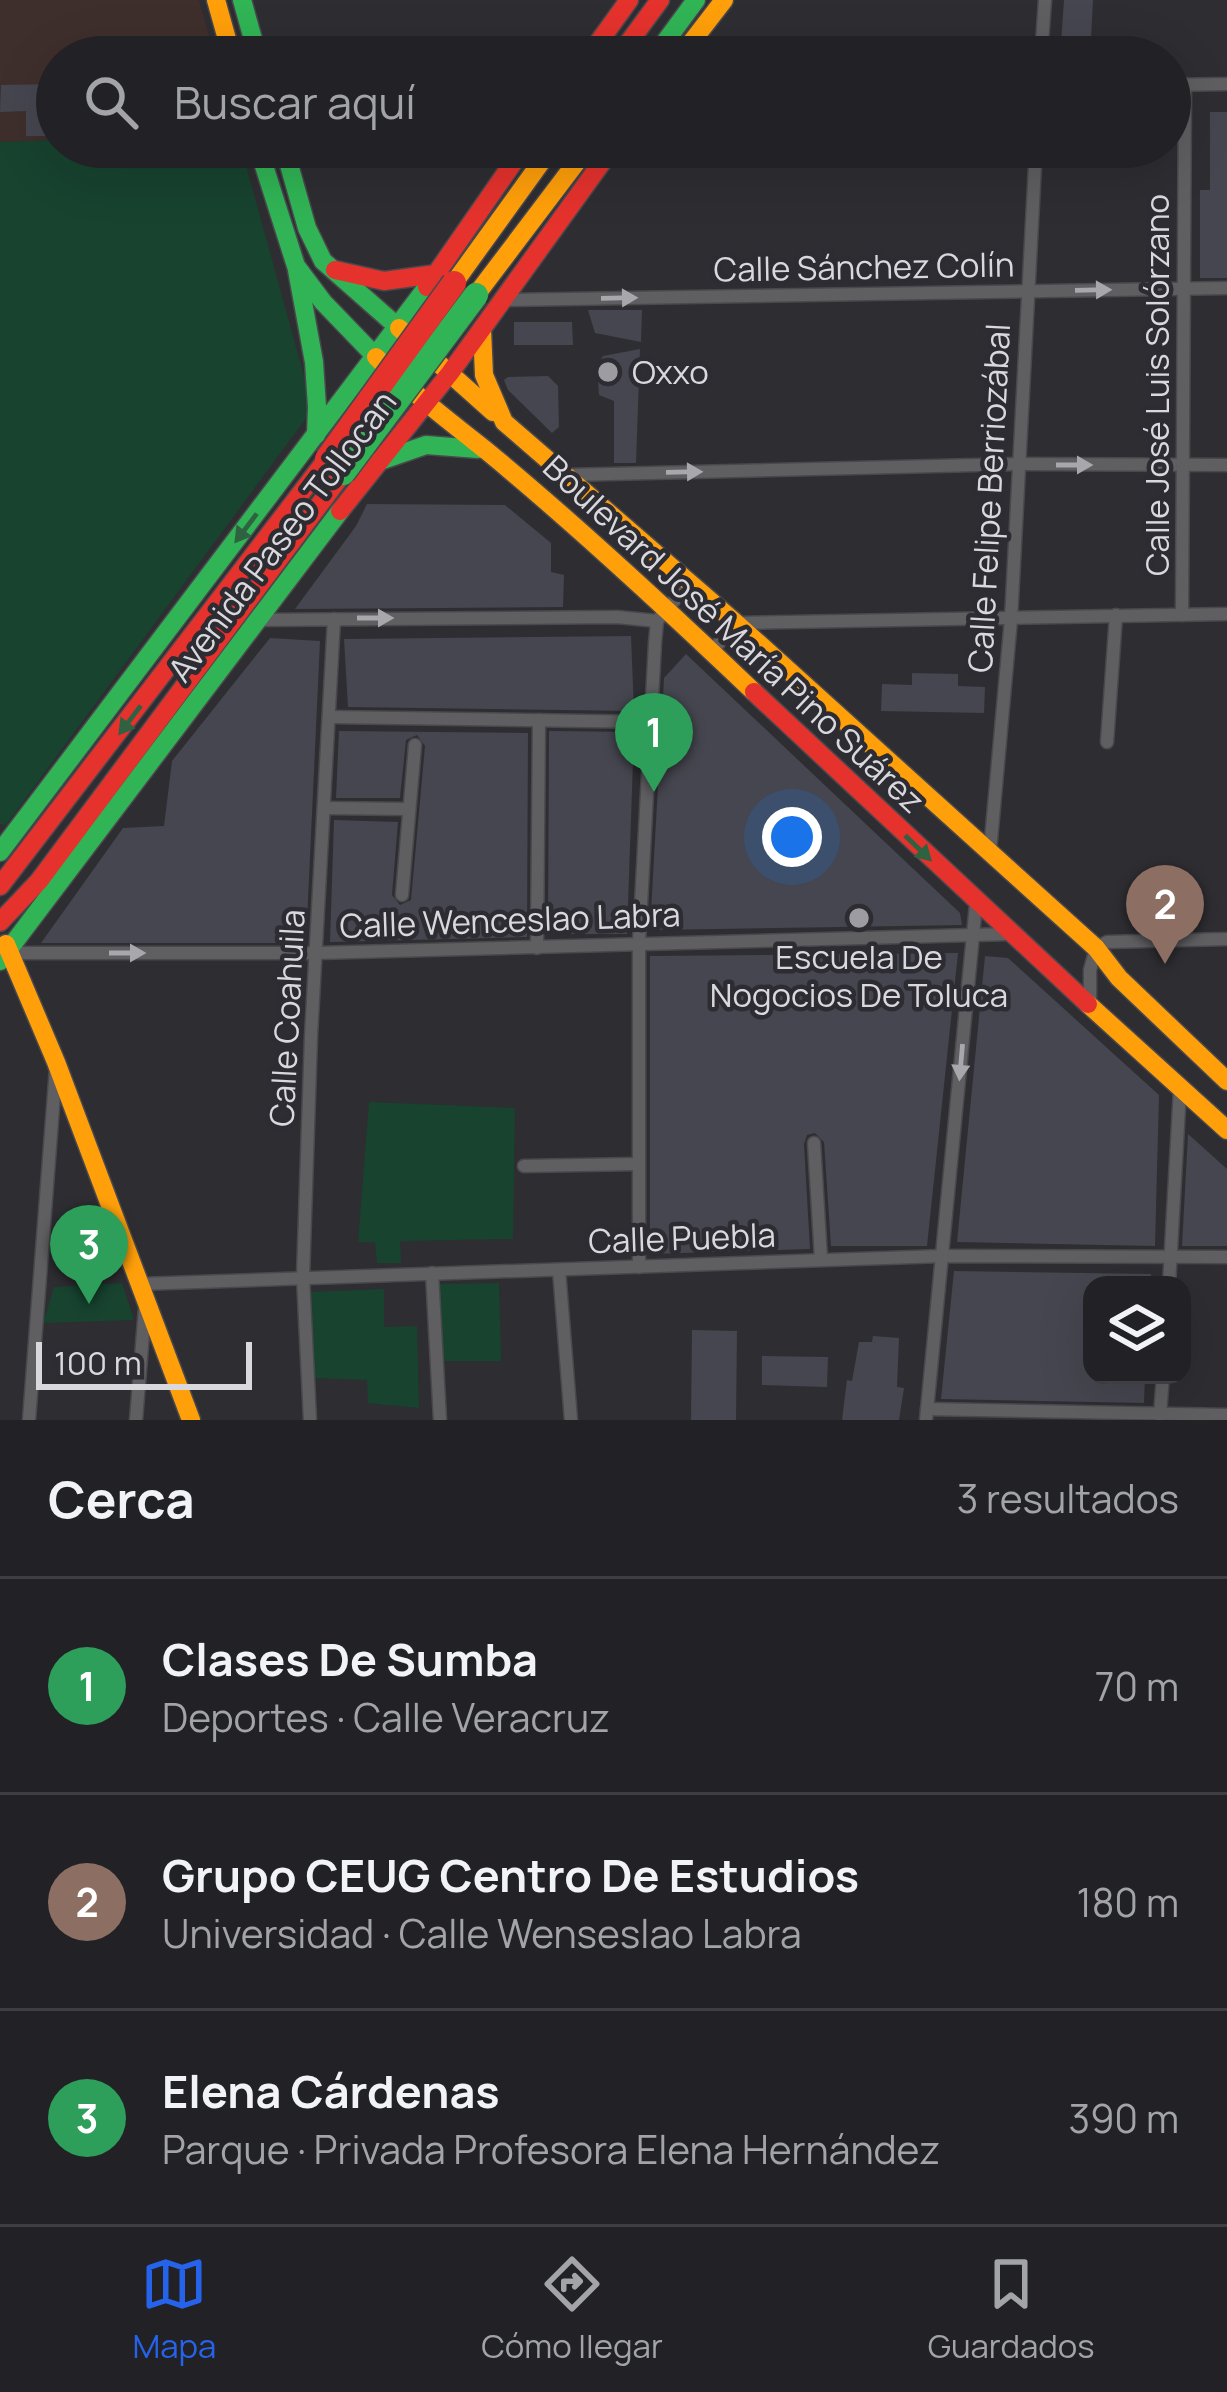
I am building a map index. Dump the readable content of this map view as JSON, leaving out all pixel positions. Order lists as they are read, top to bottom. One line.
{"streets":{"main road":["Avenida Paseo Tollocan","Boulevard José María Pino Suárez"],"street":["Calle Sánchez Colín","Calle José Luis Solórzano","Calle Felipe Berriozábal","Calle Wenceslao Labra","Calle Coahuila","Calle Puebla"]},"crossings":[["Calle Sánchez Colín","Calle José Luis Solórzano"],["Calle Sánchez Colín","Calle Felipe Berriozábal"],["Calle Sánchez Colín","Avenida Paseo Tollocan"],["Calle Felipe Berriozábal","Boulevard José María Pino Suárez"],["Avenida Paseo Tollocan","Boulevard José María Pino Suárez"],["Avenida Paseo Tollocan","Calle Wenceslao Labra"],["Boulevard José María Pino Suárez","Calle Wenceslao Labra"],["Calle Wenceslao Labra","Calle Coahuila"],["Calle Coahuila","Calle Puebla"]],"one_way":["Calle Sánchez Colín"],"places":["Oxxo","Escuela De Nogocios De Toluca"],"scale_bar":"100 m","page":{"search":"Buscar aquí","pins":["1","2","3"],"scale":"100 m","heading":["Cerca","3 resultados"],"list":[{"mark":"1","name":"Clases De Sumba","note":"Deportes · Calle Veracruz","value":"70 m"},{"mark":"2","name":"Grupo CEUG Centro De Estudios","note":"Universidad · Calle Wenseslao Labra","value":"180 m"},{"mark":"3","name":"Elena Cárdenas","note":"Parque · Privada Profesora Elena Hernández","value":"390 m"}],"nav":["Mapa","Cómo llegar","Guardados"]}}
